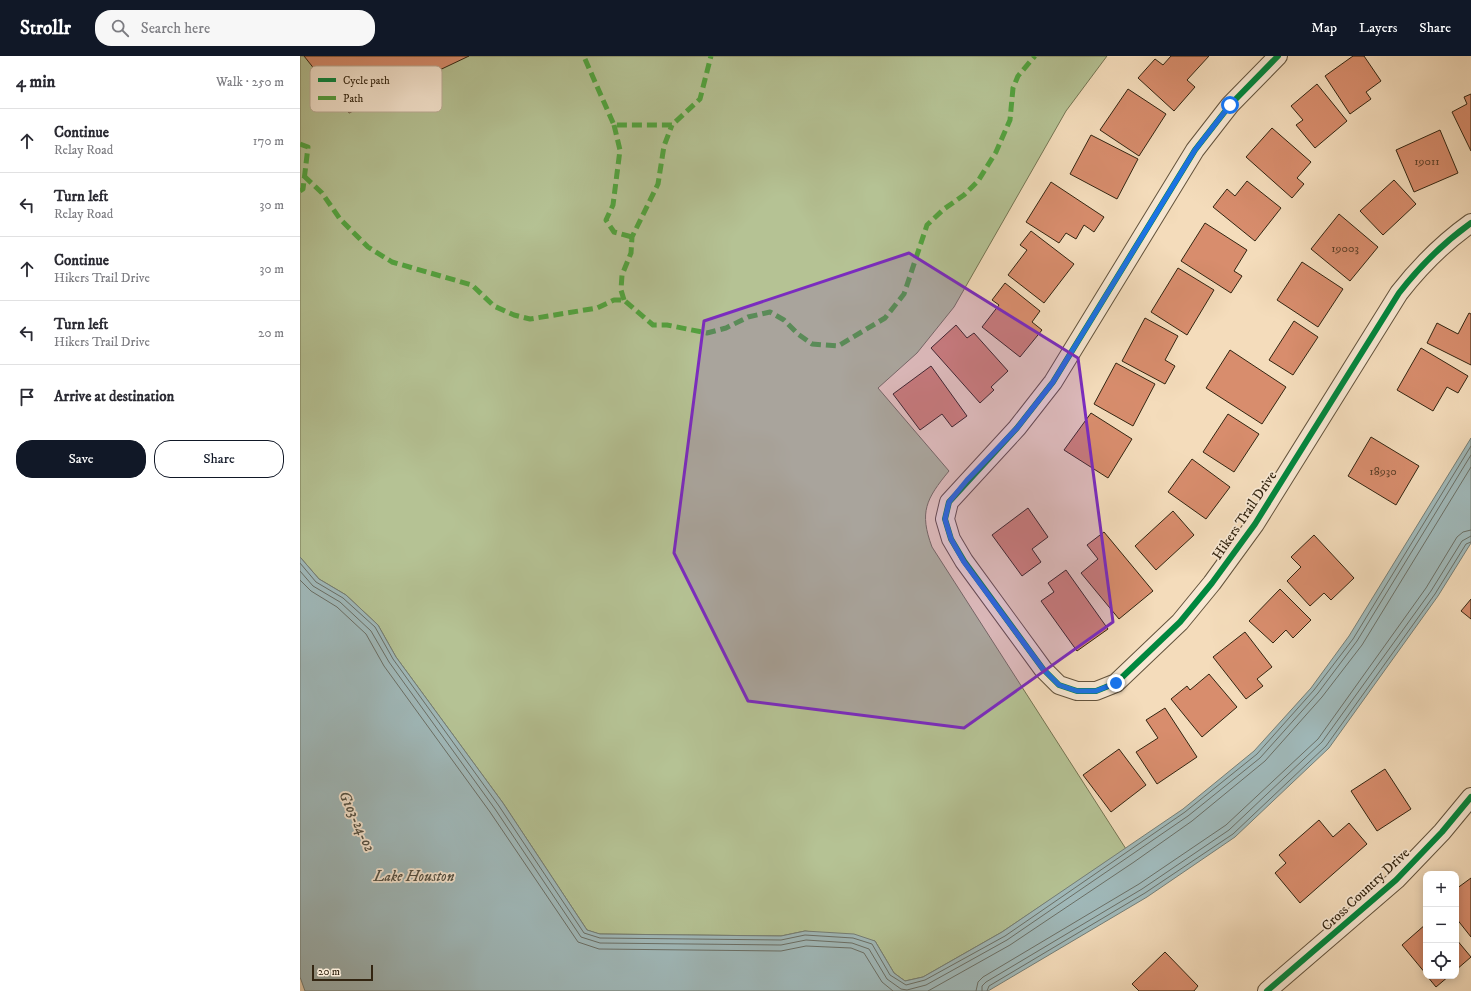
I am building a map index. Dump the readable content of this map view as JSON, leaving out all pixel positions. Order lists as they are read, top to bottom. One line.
{"streets":{"street":["Hikers Trail Drive","Cross Country Drive"]},"water":["G103-24-02","Lake Houston"],"house_numbers":["19011","19003","18930"],"legend":["Cycle path","Path"],"scale_bar":"20 m","page":{"header":"Strollr","search":"Search here","nav":["Map","Layers","Share"],"heading":["4 min","Walk · 250 m"],"list":[["Continue","Relay Road","170 m"],["Turn left","Relay Road","30 m"],["Continue","Hikers Trail Drive","30 m"],["Turn left","Hikers Trail Drive","20 m"],"Arrive at destination"],"buttons":["Save","Share"],"map_buttons":["+","−"],"scale":"20 m"}}
